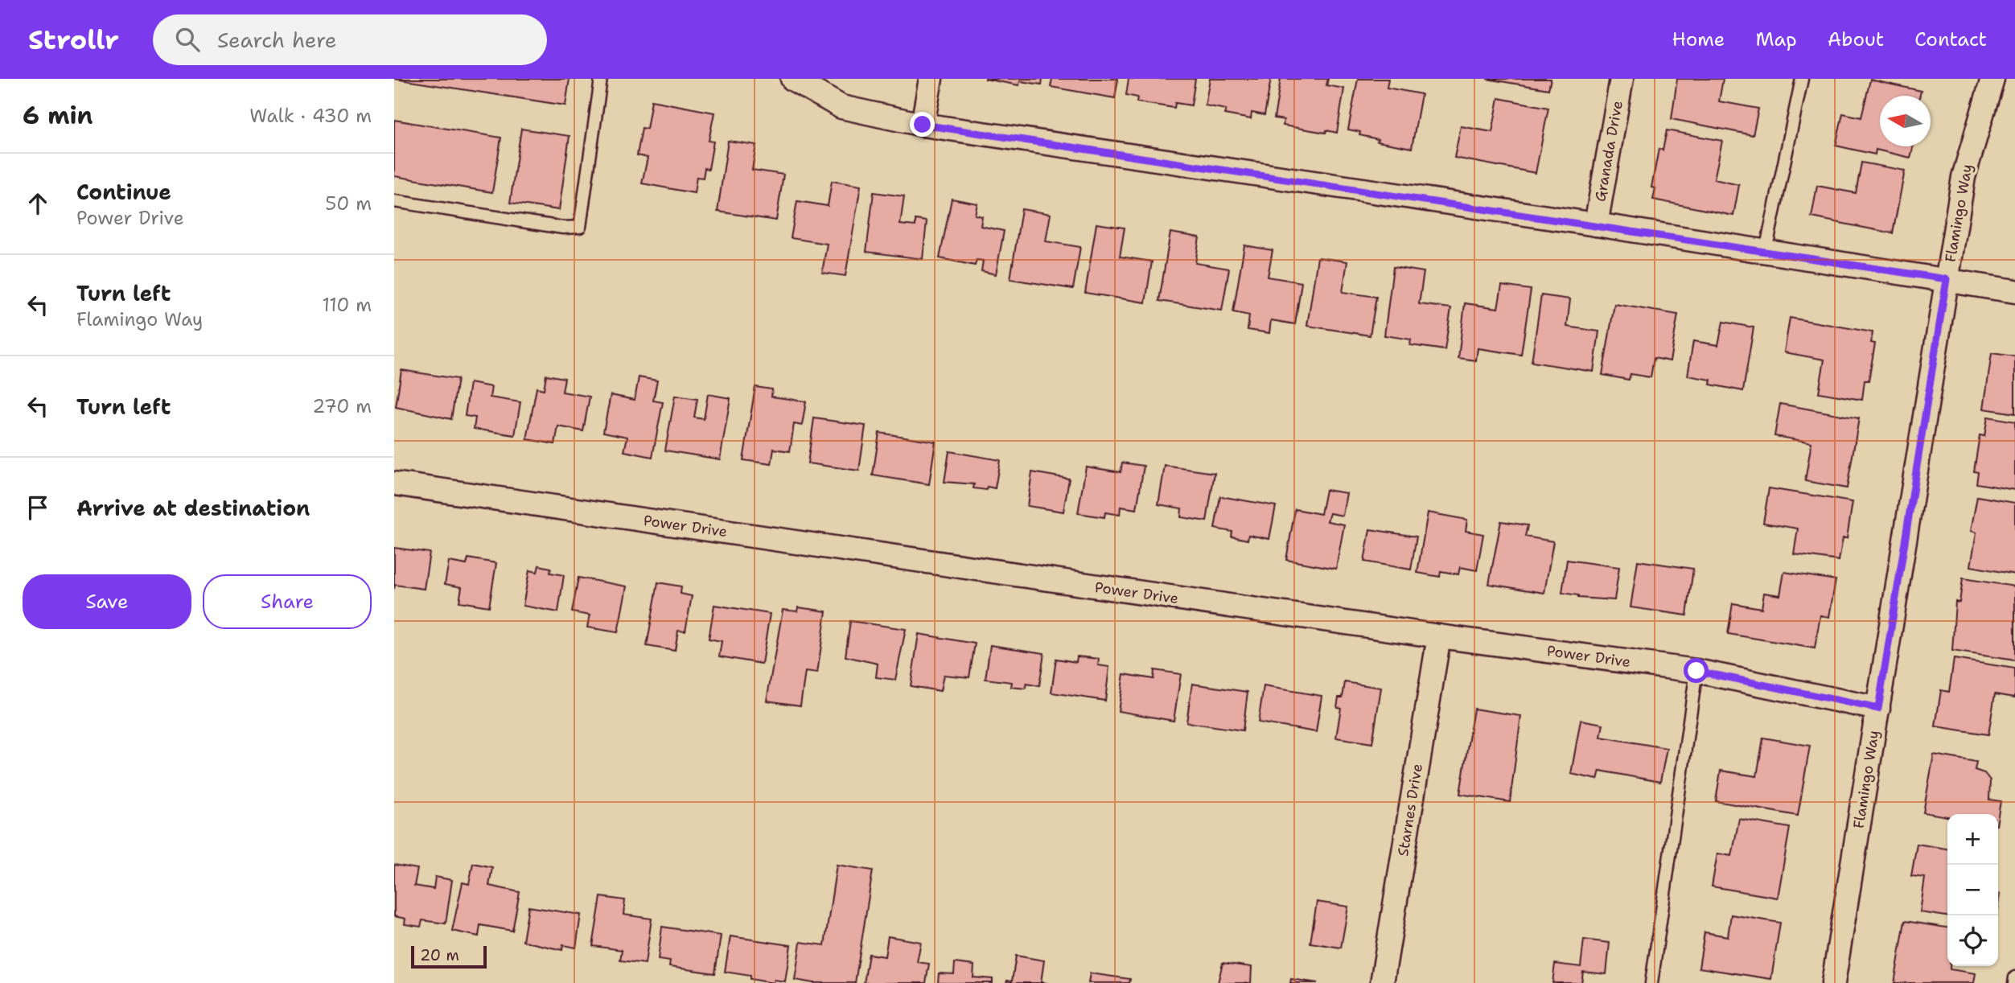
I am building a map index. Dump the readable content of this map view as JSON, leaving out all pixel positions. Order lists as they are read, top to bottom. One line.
{"streets":{"street":["Granada Drive","Flamingo Way","Power Drive","Starnes Drive"]},"crossings":[["Flamingo Way","Power Drive"],["Power Drive","Starnes Drive"]],"scale_bar":"20 m","north":"left","page":{"header":"Strollr","search":"Search here","nav":["Home","Map","About","Contact"],"heading":["6 min","Walk · 430 m"],"list":[["Continue","Power Drive","50 m"],["Turn left","Flamingo Way","110 m"],["Turn left","270 m"],"Arrive at destination"],"buttons":["Save","Share"],"map_buttons":["+","−"],"scale":"20 m"}}
